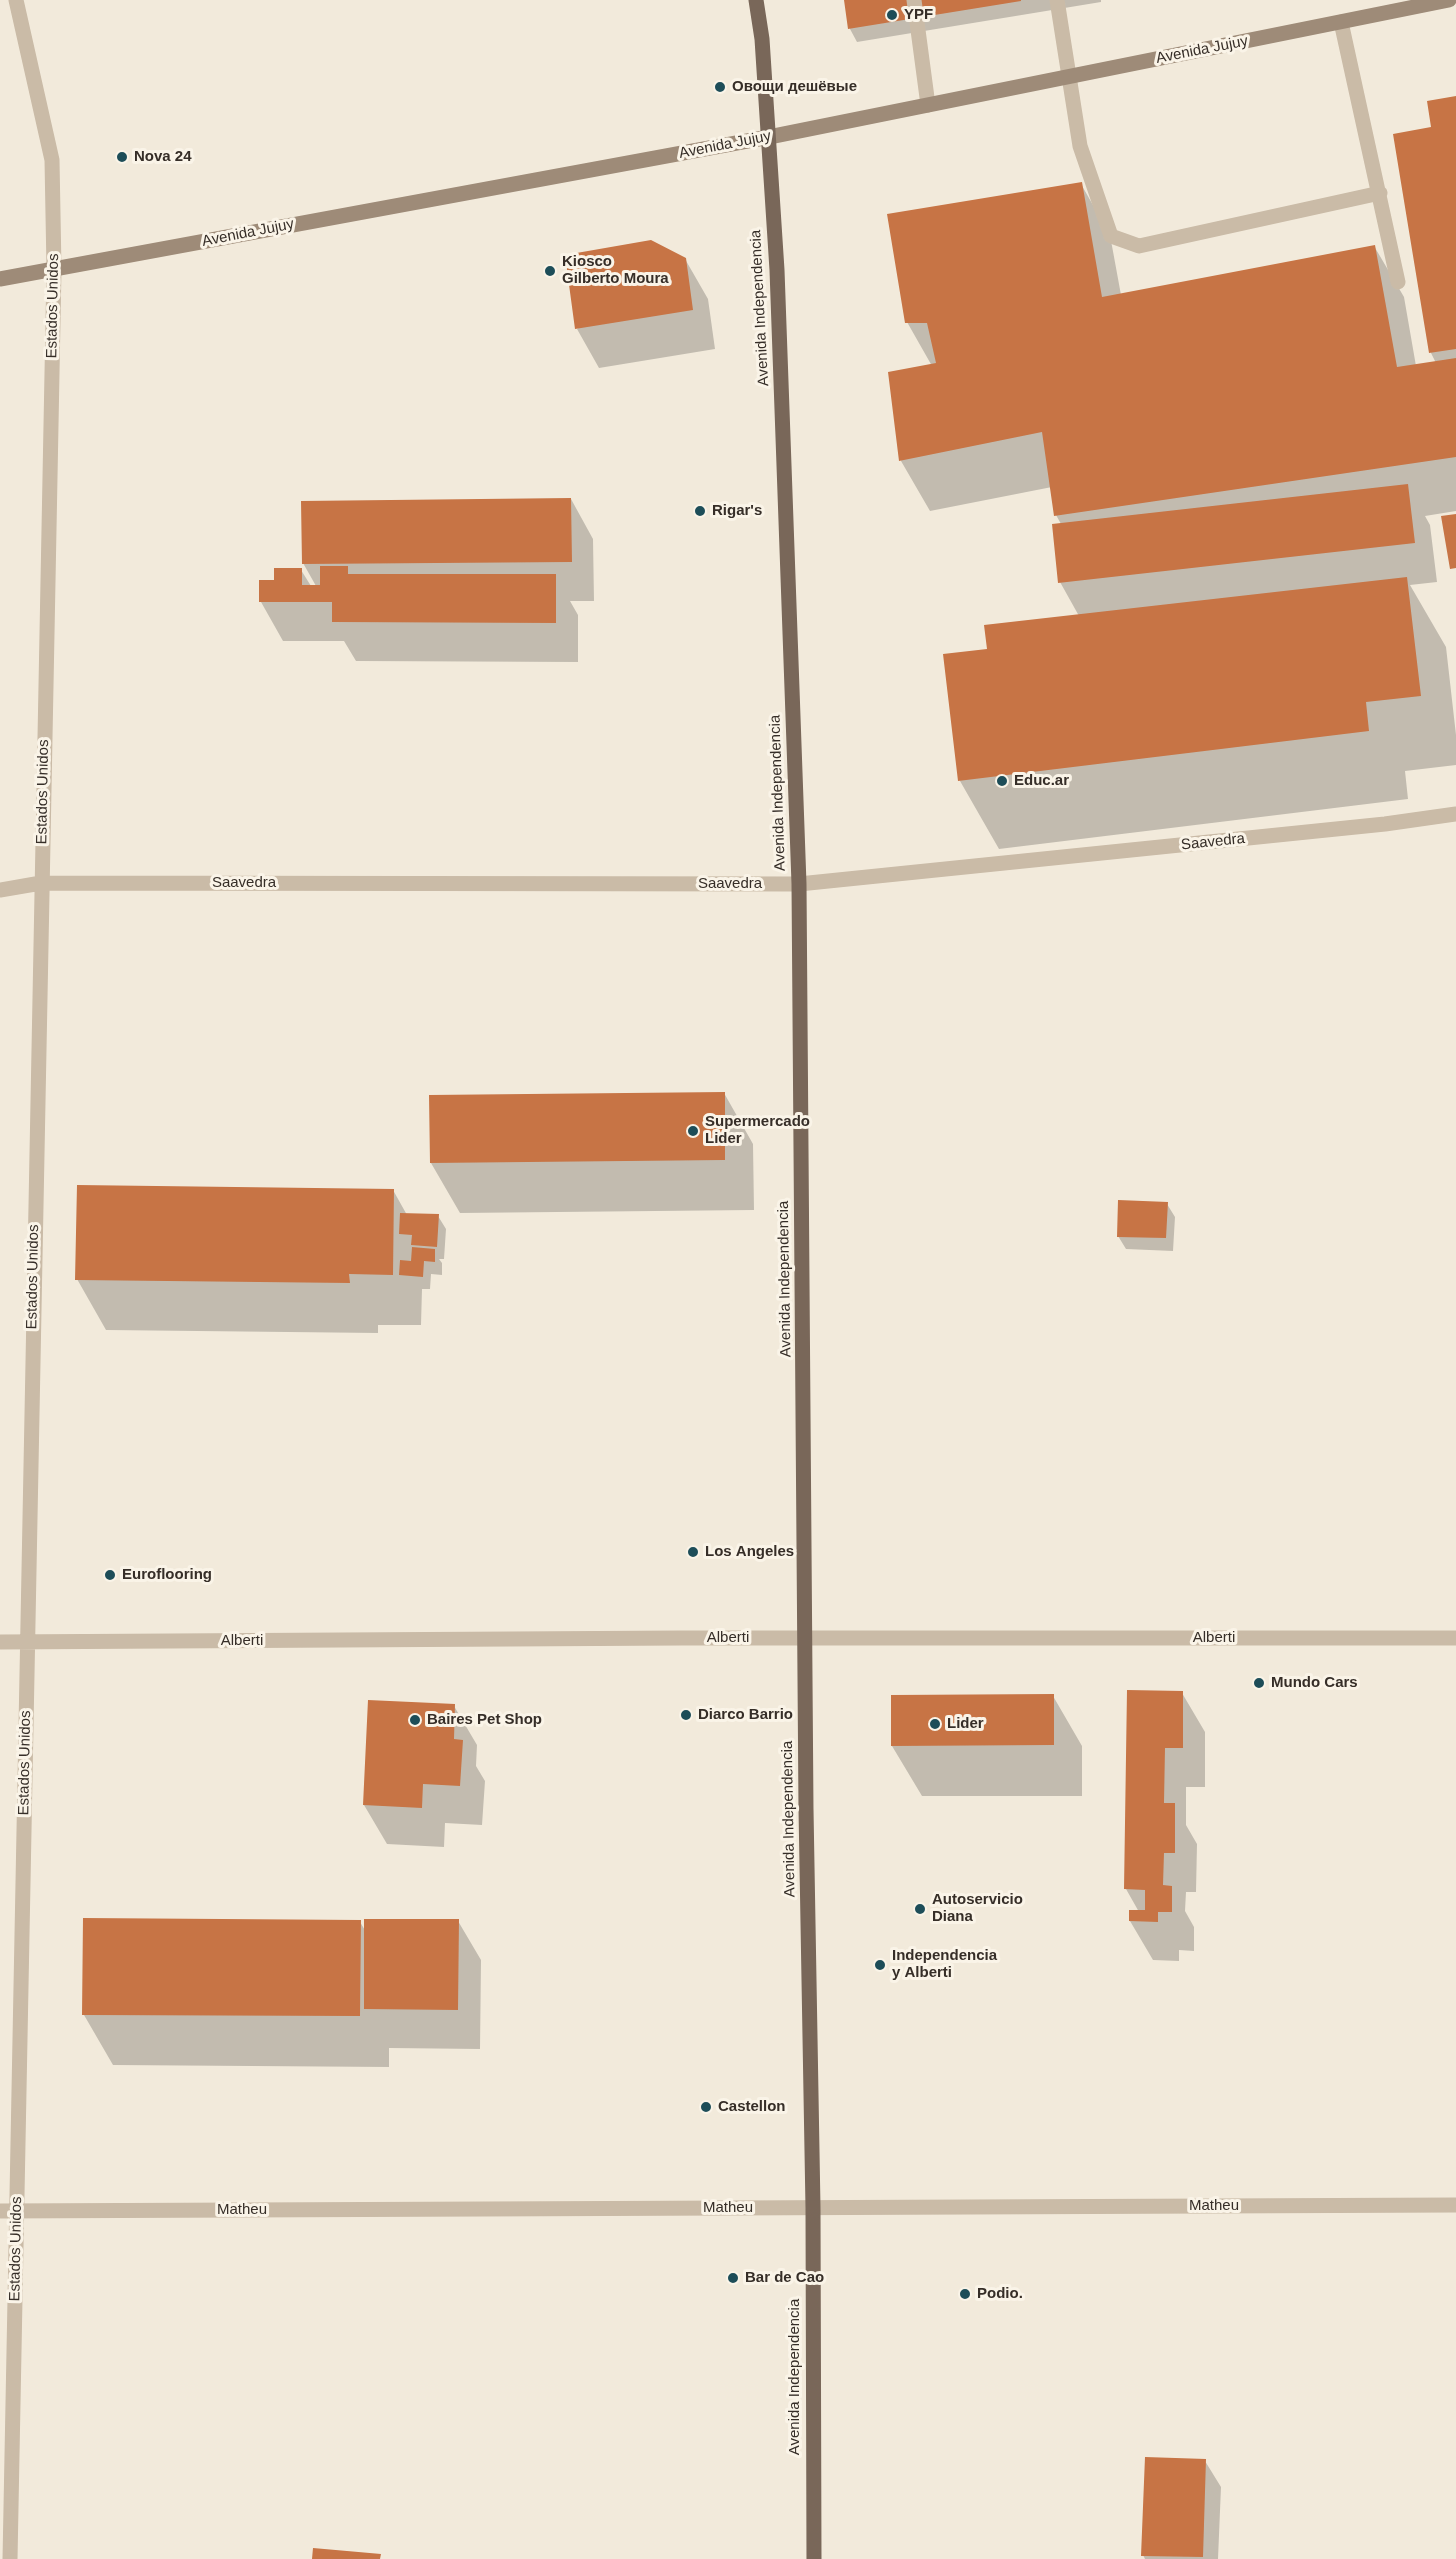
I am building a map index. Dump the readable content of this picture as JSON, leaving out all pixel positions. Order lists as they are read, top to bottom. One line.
{"streets":{"main road":["Avenida Jujuy","Avenida Independencia"],"street":["Estados Unidos","Saavedra","Alberti","Matheu"]},"crossings":[["Avenida Jujuy","Estados Unidos"],["Avenida Jujuy","Avenida Independencia"],["Estados Unidos","Saavedra"],["Estados Unidos","Alberti"],["Estados Unidos","Matheu"],["Avenida Independencia","Saavedra"],["Avenida Independencia","Alberti"],["Avenida Independencia","Matheu"]],"places":["YPF","Овощи дешёвые","Nova 24","Kiosco Gilberto Moura","Rigar's","Educ.ar","Supermercado Lider","Los Angeles","Euroflooring","Mundo Cars","Diarco Barrio","Baires Pet Shop","Lider","Autoservicio Diana","Independencia y Alberti","Castellon","Bar de Cao","Podio."]}
